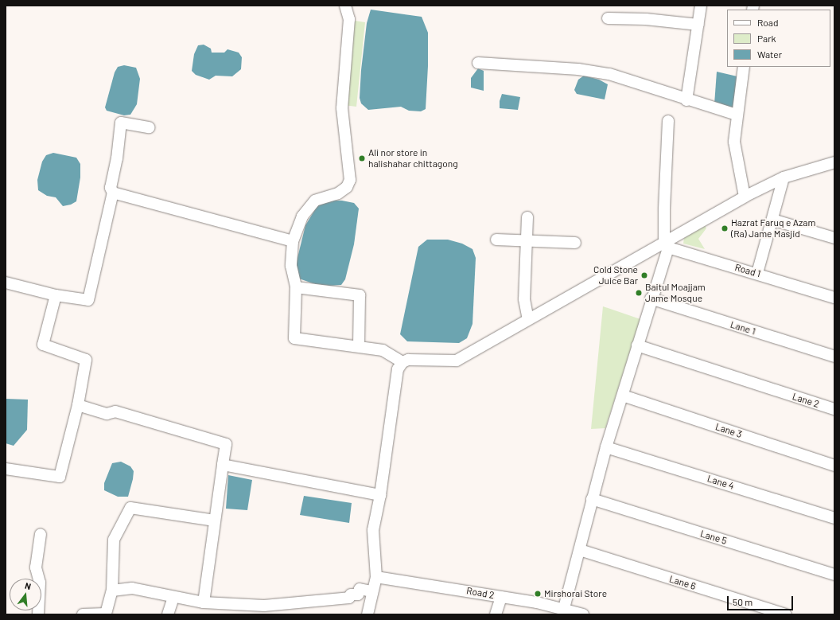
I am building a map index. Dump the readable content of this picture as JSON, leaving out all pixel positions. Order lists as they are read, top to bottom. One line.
{"streets":{"street":["Road 1","Lane 1","Lane 2","Lane 3","Lane 4","Lane 5","Lane 6","Road 2"]},"places":["Ali nor store in halishahar chittagong","Hazrat Faruq e Azam (Ra) Jame Masjid","Cold Stone Juice Bar","Baitul Moajjam Jame Mosque","Mirshorai Store"],"legend":["Road","Park","Water"],"scale_bar":"50 m","north":"top"}
